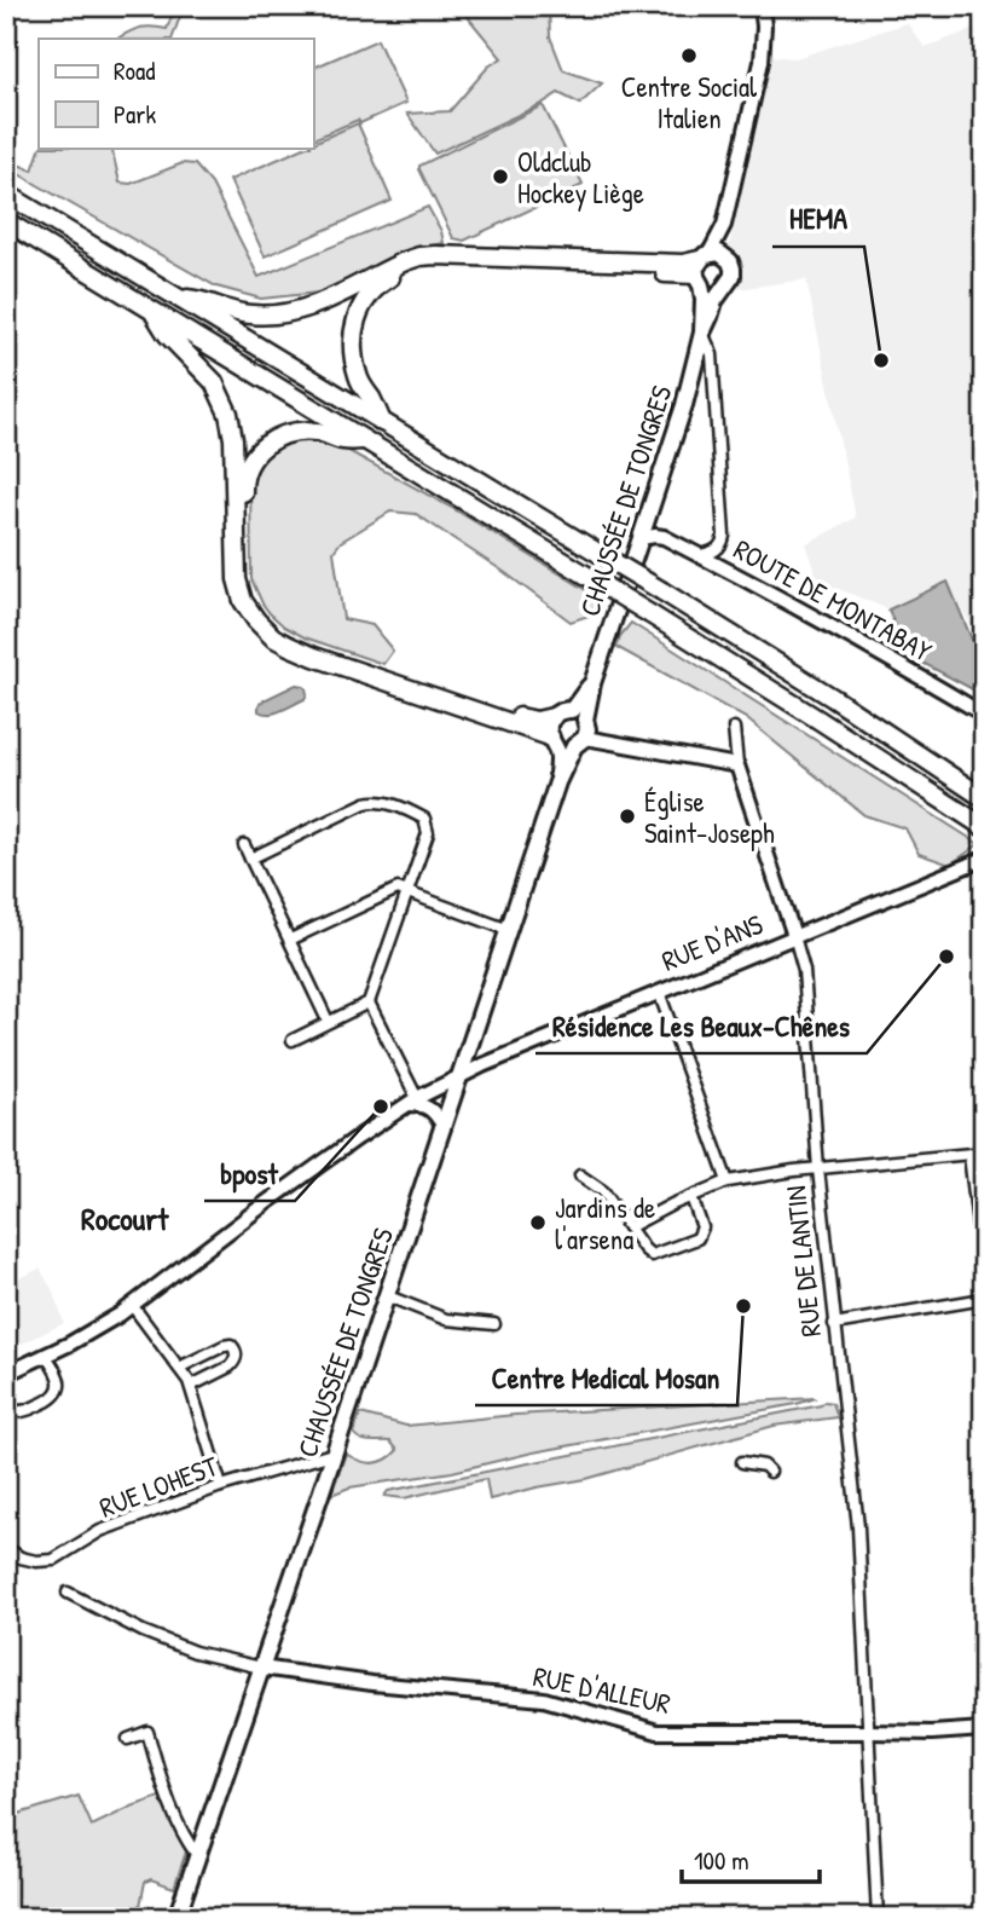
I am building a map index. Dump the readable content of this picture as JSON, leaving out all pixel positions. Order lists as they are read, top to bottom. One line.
{"streets":{"main road":["CHAUSSÉE DE TONGRES","ROUTE DE MONTABAY","RUE D'ANS","RUE DE LANTIN","RUE D'ALLEUR"],"street":["RUE LOHEST"]},"crossings":[["CHAUSSÉE DE TONGRES","ROUTE DE MONTABAY"],["CHAUSSÉE DE TONGRES","RUE D'ANS"],["CHAUSSÉE DE TONGRES","RUE LOHEST"],["CHAUSSÉE DE TONGRES","RUE D'ALLEUR"],["RUE D'ANS","RUE DE LANTIN"],["RUE DE LANTIN","RUE D'ALLEUR"]],"districts":["Rocourt"],"places":["Centre Social Italien","Oldclub Hockey Liège","HEMA","Église Saint-Joseph","Résidence Les Beaux-Chênes","bpost","Jardins de l'arsena","Centre Medical Mosan"],"legend":["Road","Park"],"scale_bar":"100 m"}
